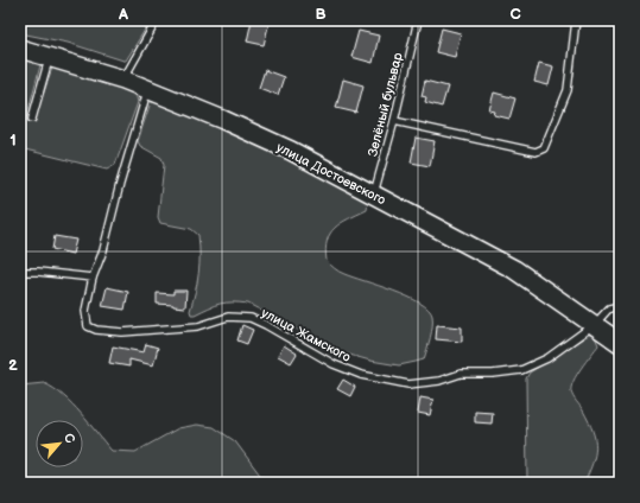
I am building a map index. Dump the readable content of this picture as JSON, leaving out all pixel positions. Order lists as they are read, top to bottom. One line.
{"streets":{"main road":["улица Достоевского"],"lane":["Зелёный бульвар","улица Жамского"]},"crossings":[["Зелёный бульвар","улица Достоевского"],["улица Достоевского","улица Жамского"]],"north":"top right","grid":{"columns":["A","B","C"],"rows":["1","2"]}}
